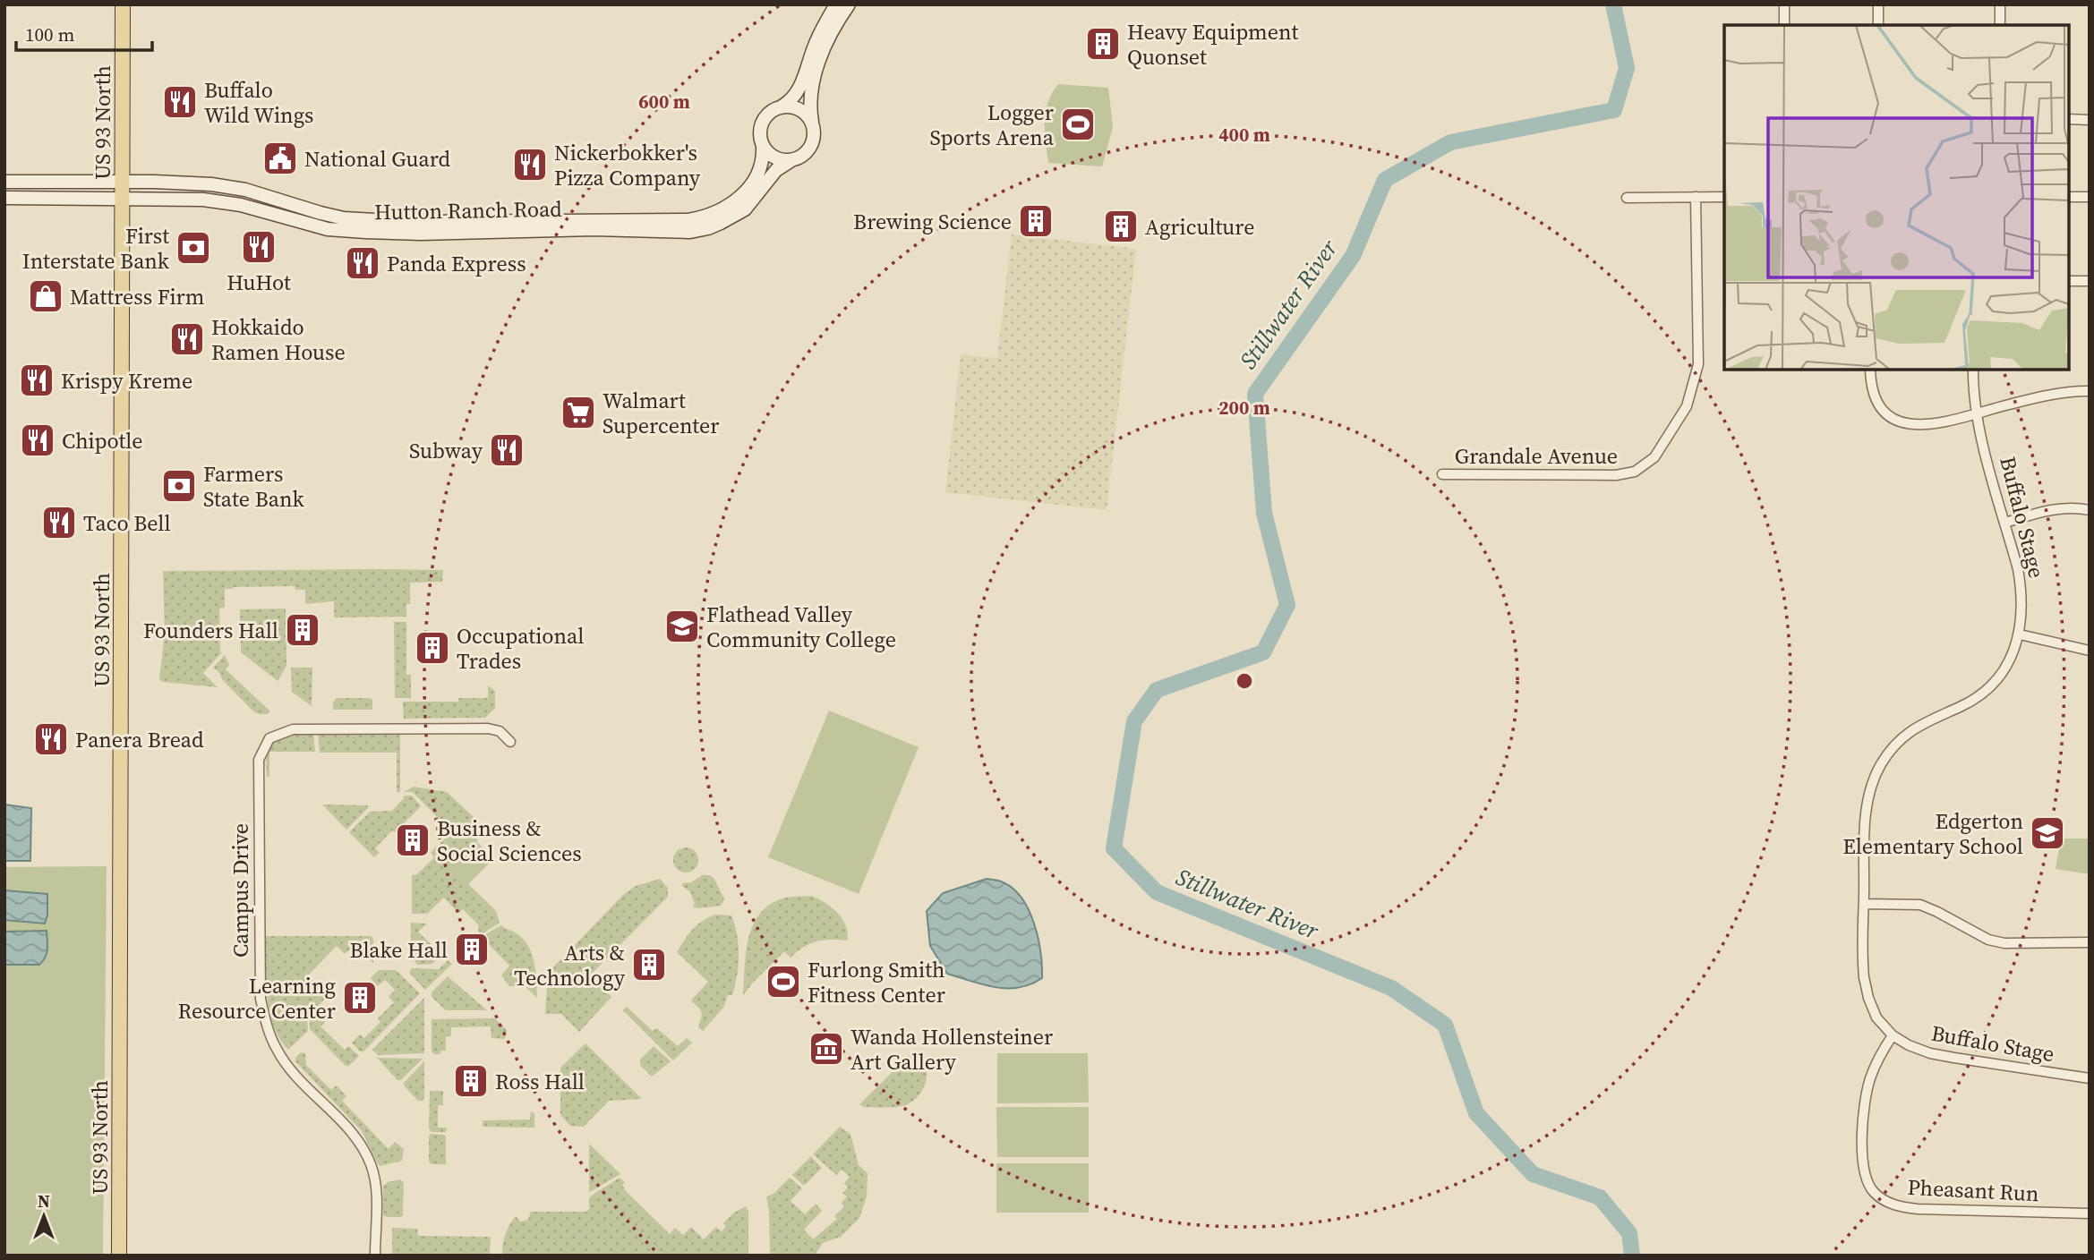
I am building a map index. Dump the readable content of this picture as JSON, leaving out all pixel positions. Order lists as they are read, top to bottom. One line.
{"streets":{"main road":["US 93 North","Hutton Ranch Road"],"street":["Grandale Avenue","Buffalo Stage","Campus Drive","Pheasant Run"]},"crossings":[["US 93 North","Hutton Ranch Road"],["Buffalo Stage","Pheasant Run"]],"water":["Stillwater River"],"places":{"building":["Heavy Equipment Quonset","Brewing Science","Agriculture","Founders Hall","Occupational Trades","Business & Social Sciences","Blake Hall","Arts & Technology","Learning Resource Center","Ross Hall"],"restaurant":["Buffalo Wild Wings","Nickerbokker's Pizza Company","HuHot","Panda Express","Hokkaido Ramen House","Krispy Kreme","Chipotle","Subway","Taco Bell","Panera Bread"],"sports":["Logger Sports Arena","Furlong Smith Fitness Center"],"public building":["National Guard"],"bank":["First Interstate Bank","Farmers State Bank"],"shop":["Mattress Firm"],"supermarket":["Walmart Supercenter"],"school or university":["Flathead Valley Community College","Edgerton Elementary School"],"museum":["Wanda Hollensteiner Art Gallery"]},"scale_bar":"100 m","north":"top","rings":["600 m","400 m","200 m"]}
